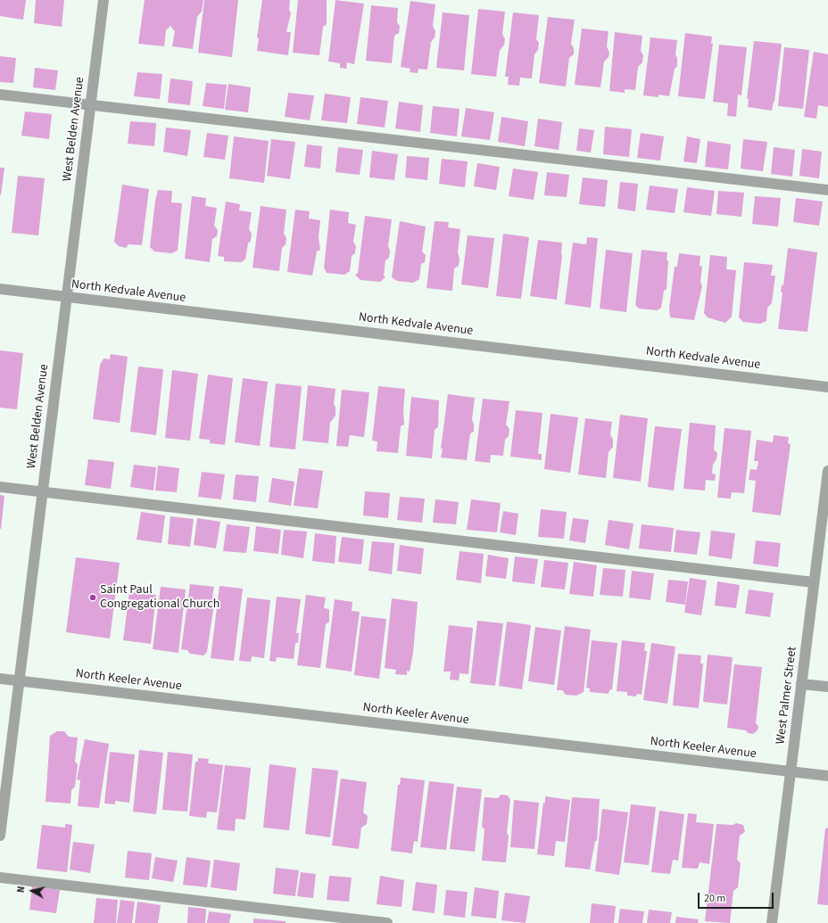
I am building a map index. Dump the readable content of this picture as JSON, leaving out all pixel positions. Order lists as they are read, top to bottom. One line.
{"streets":{"street":["West Belden Avenue","North Kedvale Avenue","North Keeler Avenue","West Palmer Street"]},"crossings":[["West Belden Avenue","North Kedvale Avenue"],["West Belden Avenue","North Keeler Avenue"],["North Keeler Avenue","West Palmer Street"]],"places":["Saint Paul Congregational Church"],"scale_bar":"20 m","north":"left"}
